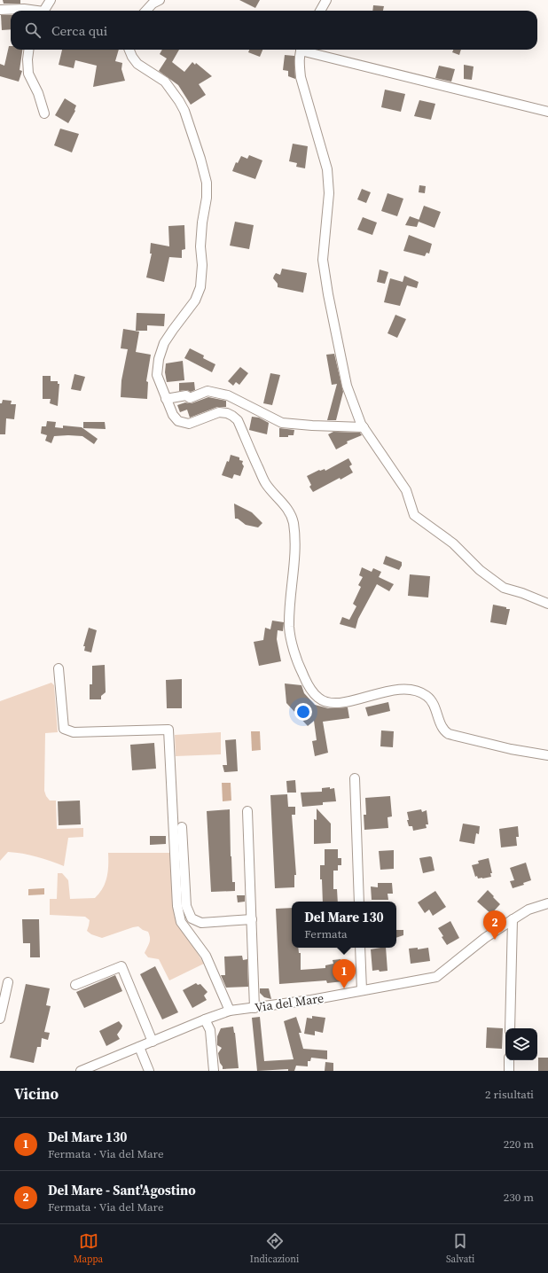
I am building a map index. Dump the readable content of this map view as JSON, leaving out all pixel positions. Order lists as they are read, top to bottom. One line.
{"streets":{"street":["Via del Mare"]},"page":{"search":"Cerca qui","popup":["Del Mare 130","Fermata"],"pins":["2","1"],"heading":["Vicino","2 risultati"],"list":[{"mark":"1","name":"Del Mare 130","note":"Fermata · Via del Mare","value":"220 m"},{"mark":"2","name":"Del Mare - Sant'Agostino","note":"Fermata · Via del Mare","value":"230 m"}],"nav":["Mappa","Indicazioni","Salvati"]}}
